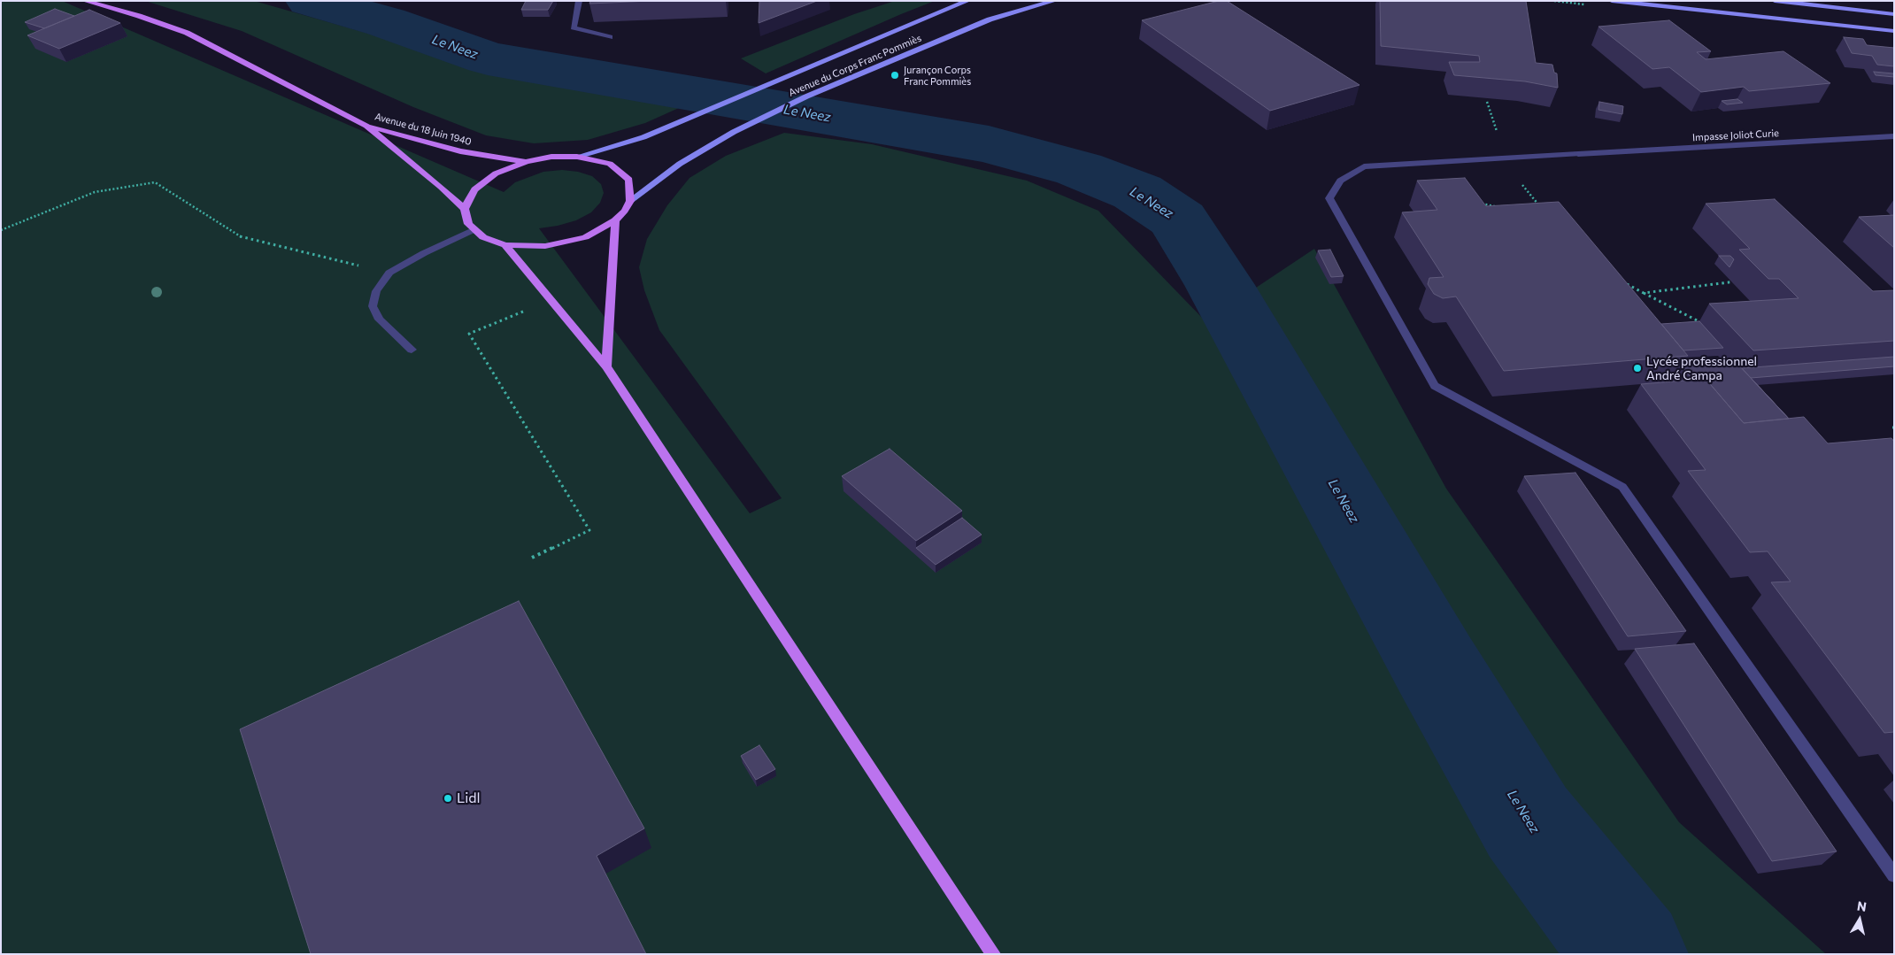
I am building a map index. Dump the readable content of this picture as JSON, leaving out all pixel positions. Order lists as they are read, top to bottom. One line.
{"streets":{"main road":["Avenue du Corps Franc Pommiès","Avenue du 18 Juin 1940"],"street":["Impasse Joliot Curie"]},"water":["Le Neez"],"places":["Jurançon Corps Franc Pommiès","Lycée professionnel André Campa","Lidl"],"north":"top"}
